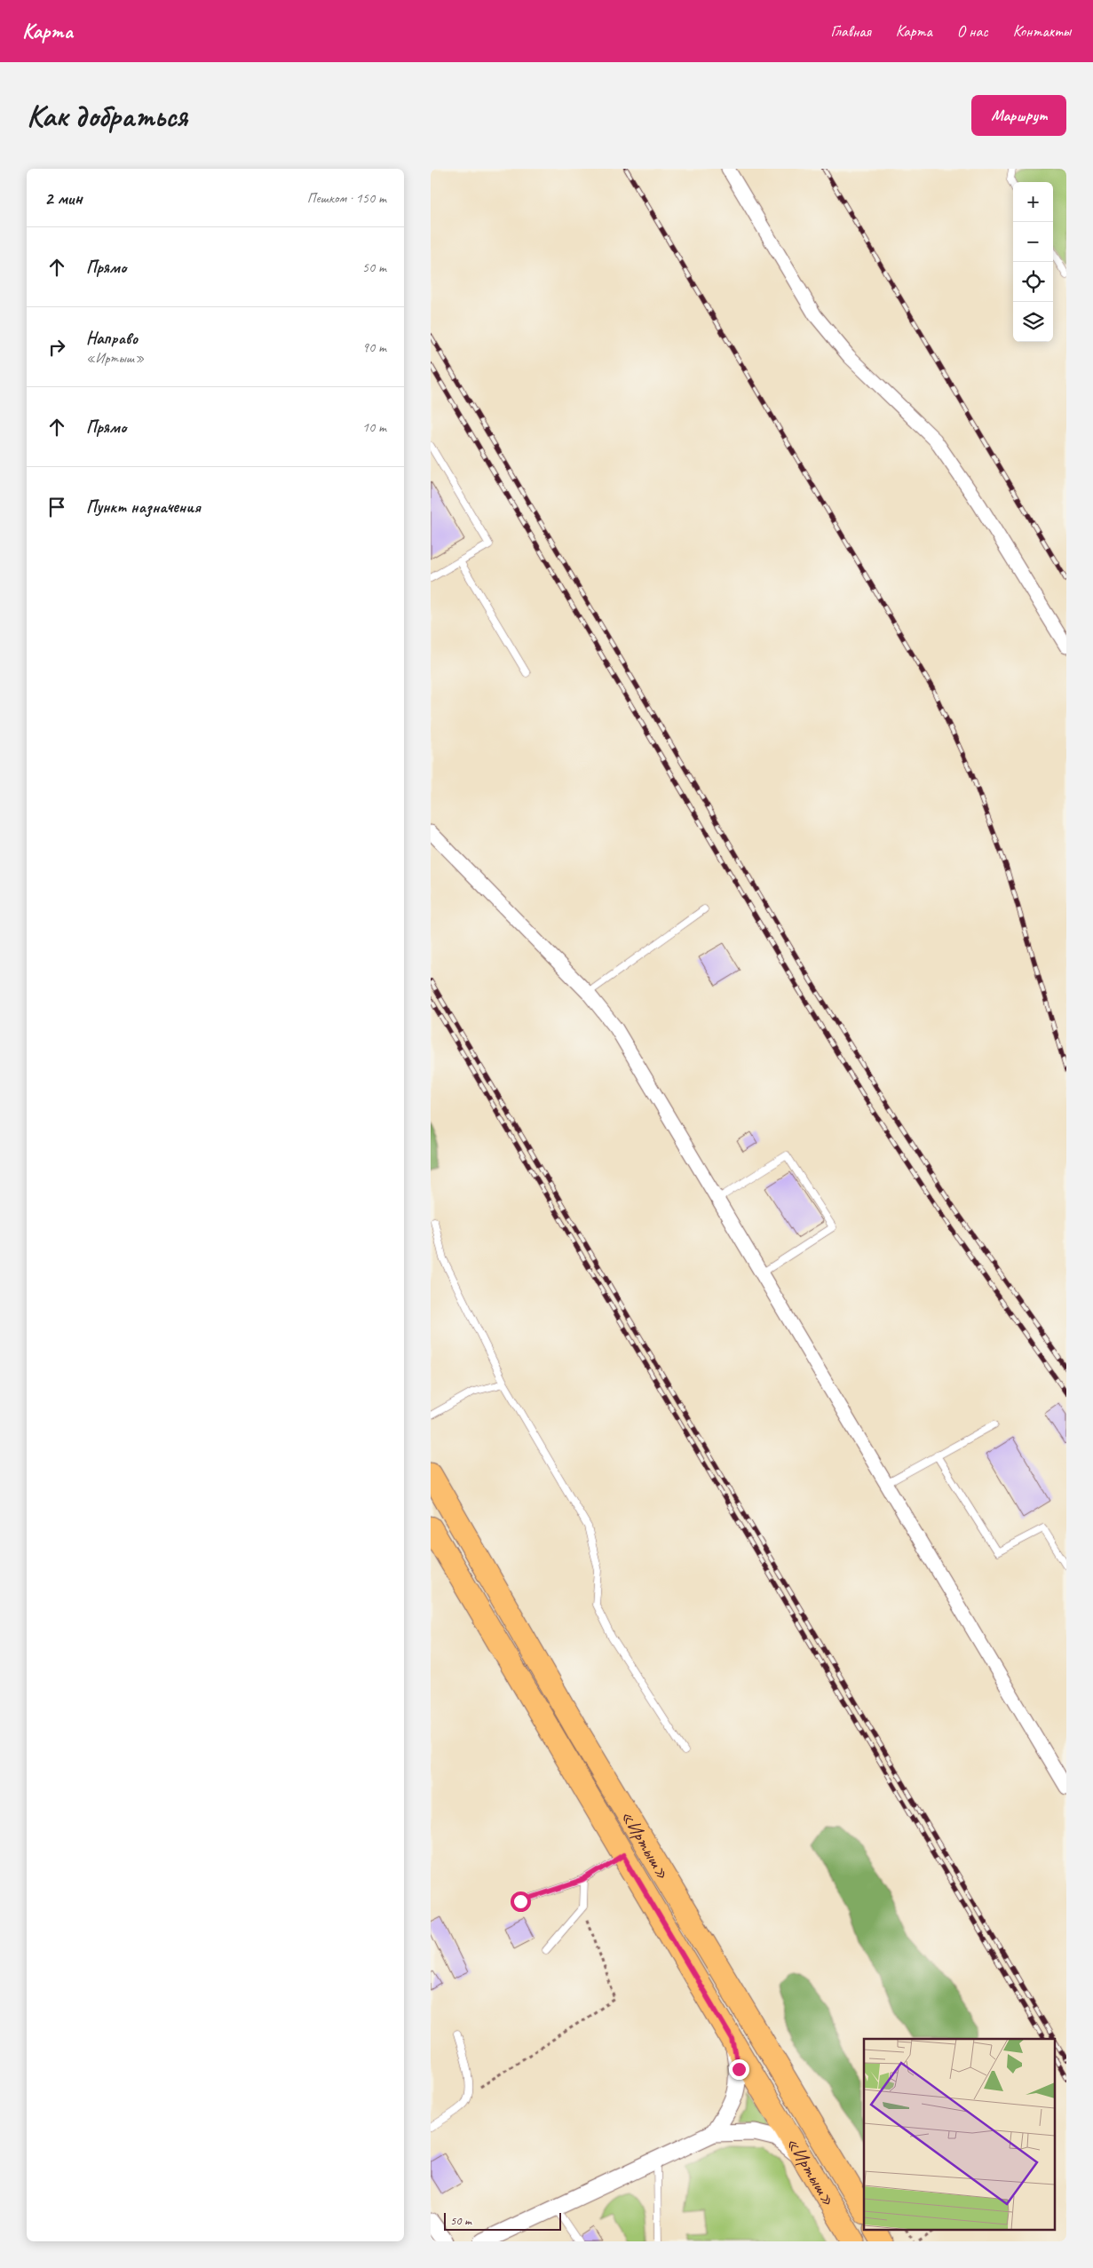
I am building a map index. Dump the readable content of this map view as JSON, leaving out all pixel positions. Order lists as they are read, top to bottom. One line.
{"streets":{"main road":["«Иртыш»"]},"scale_bar":"50 m","page":{"header":"Карта","nav":["Главная","Карта","О нас","Контакты"],"buttons":"Маршрут","title":"Как добраться","heading":["2 мин","Пешком · 150 m"],"map_buttons":["+","−"],"list":[["Прямо","50 m"],["Направо","«Иртыш»","90 m"],["Прямо","10 m"],"Пункт назначения"],"scale":"50 m"}}
